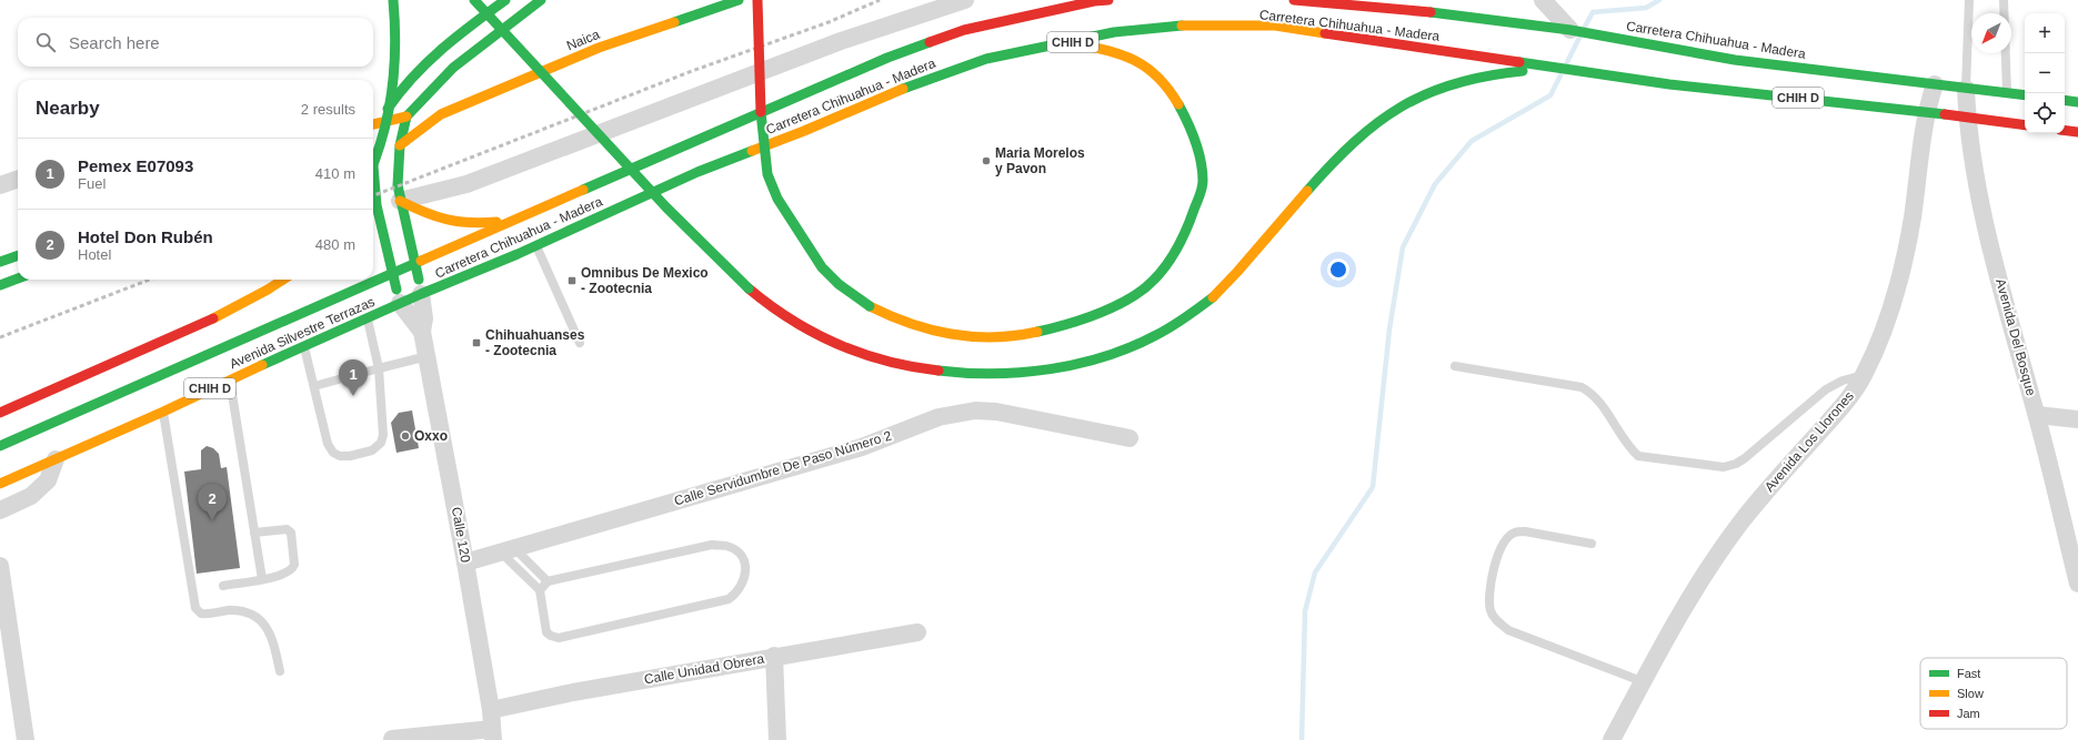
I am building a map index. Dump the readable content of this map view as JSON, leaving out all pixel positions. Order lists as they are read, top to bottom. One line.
{"streets":{"main road":["Carretera Chihuahua - Madera","Naica","CHIH D","Avenida Silvestre Terrazas"],"street":["Avenida Del Bosque","Avenida Los Llorones","Calle Servidumbre De Paso Número 2","Calle 120","Calle Unidad Obrera"]},"crossings":[["Carretera Chihuahua - Madera","Avenida Silvestre Terrazas"],["Carretera Chihuahua - Madera","Avenida Del Bosque"],["Carretera Chihuahua - Madera","Avenida Los Llorones"],["Carretera Chihuahua - Madera","Calle 120"],["Avenida Silvestre Terrazas","Calle 120"],["Calle Servidumbre De Paso Número 2","Calle 120"],["Calle 120","Calle Unidad Obrera"]],"places":{"other":["Maria Morelos y Pavon","Oxxo"],"transit":["Omnibus De Mexico - Zootecnia","Chihuahuanses - Zootecnia"]},"legend":["Fast","Slow","Jam"],"north":"bottom left","page":{"map_buttons":["+","−"],"search":"Search here","heading":["Nearby","2 results"],"list":[{"mark":"1","name":"Pemex E07093","note":"Fuel","value":"410 m"},{"mark":"2","name":"Hotel Don Rubén","note":"Hotel","value":"480 m"}],"pins":["1","2"]}}
